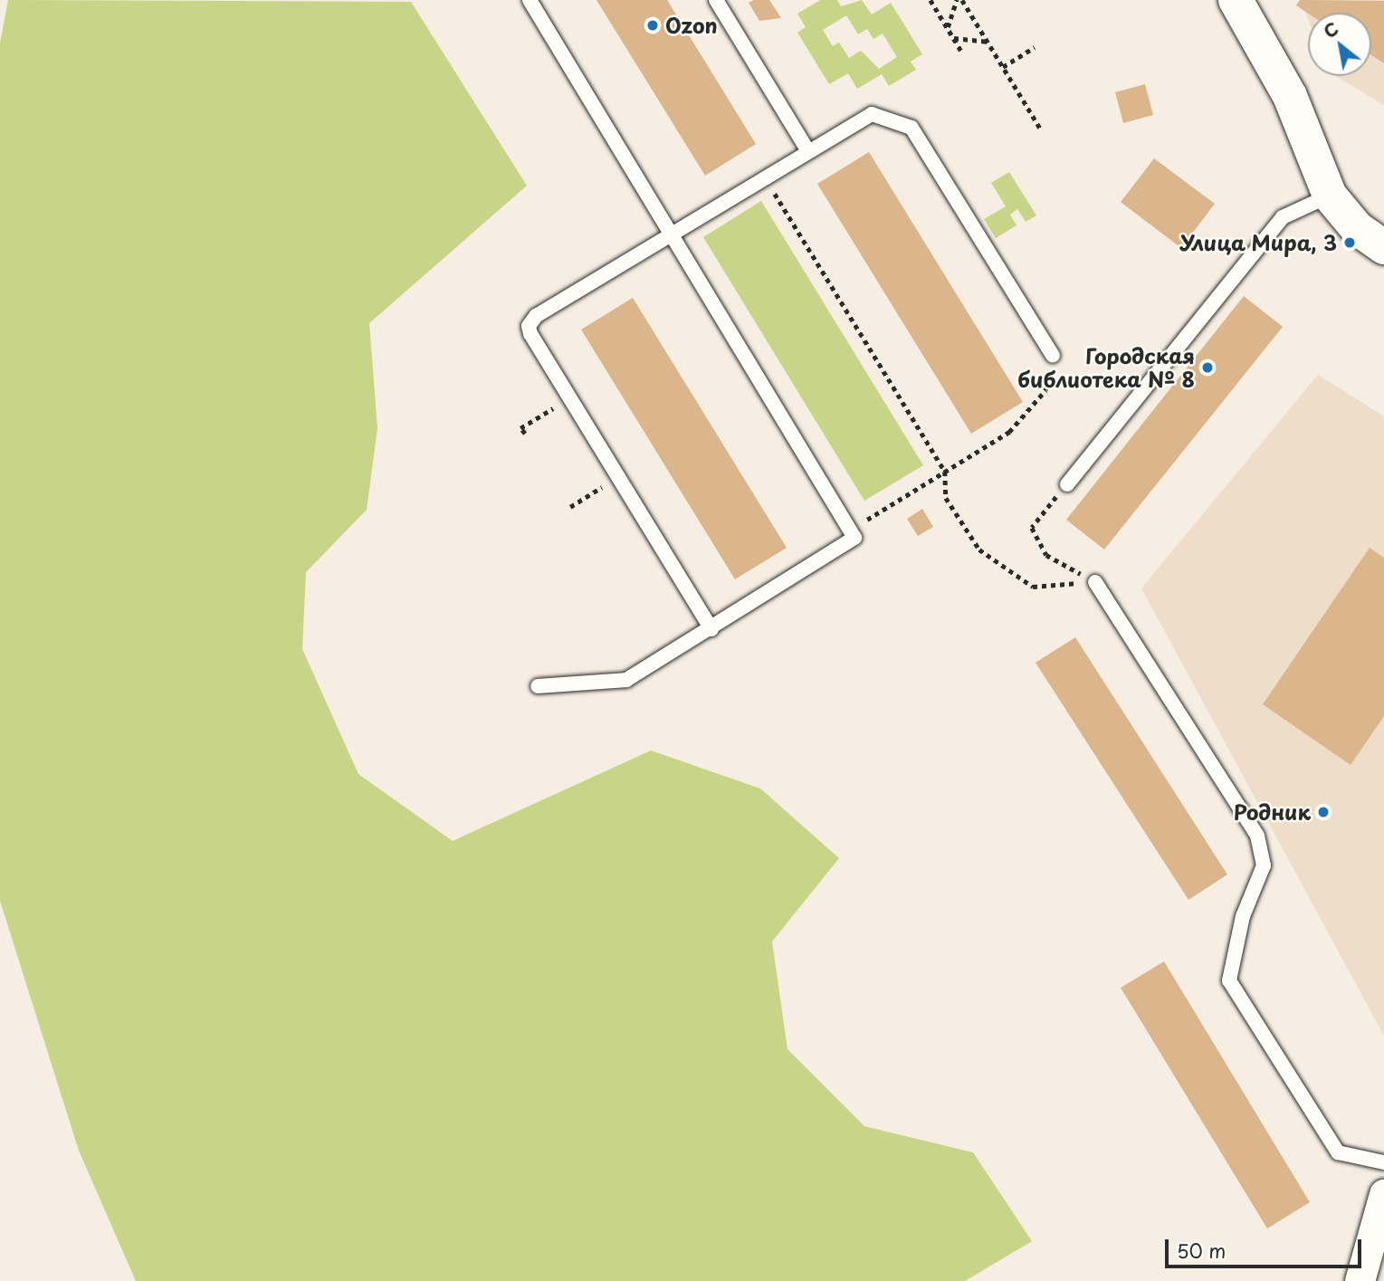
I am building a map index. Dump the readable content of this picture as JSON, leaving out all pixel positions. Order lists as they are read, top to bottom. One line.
{"places":["Ozon","Улица Мира, 3","Городская библиотека № 8","Родник"],"scale_bar":"50 m","north":"top left"}
